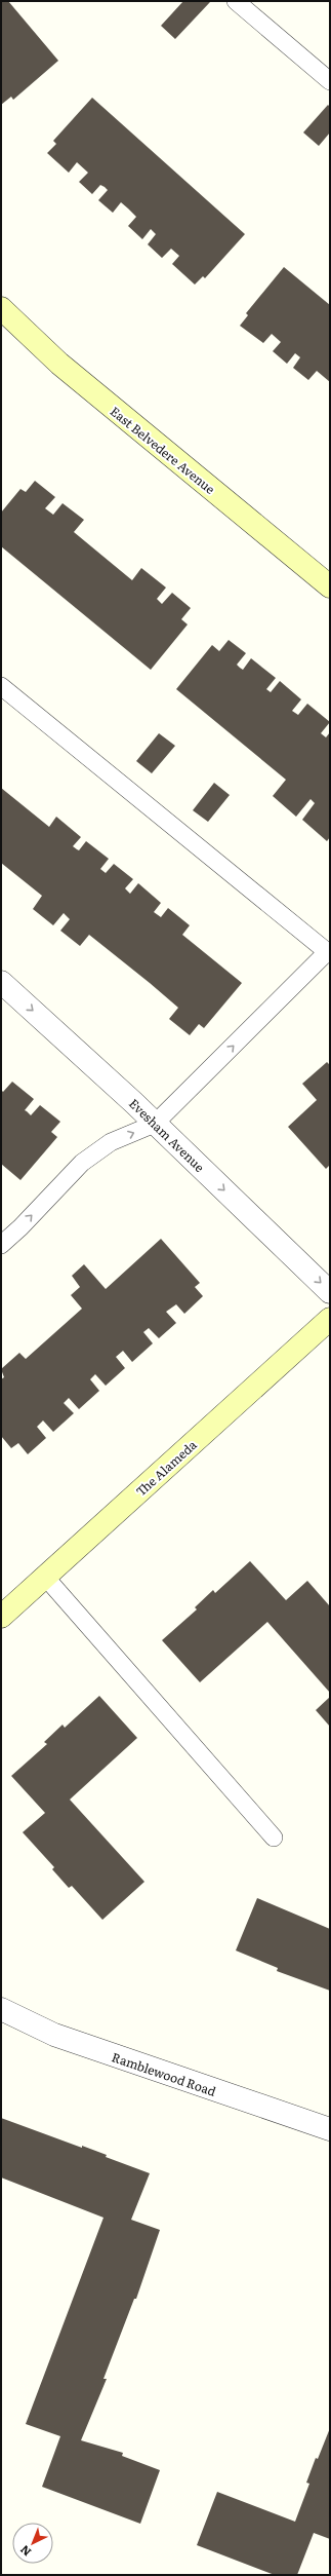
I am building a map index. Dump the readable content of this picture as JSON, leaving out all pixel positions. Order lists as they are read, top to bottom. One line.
{"streets":{"main road":["East Belvedere Avenue","The Alameda"],"street":["Evesham Avenue","Ramblewood Road"]},"one_way":["Evesham Avenue"],"north":"bottom left"}
